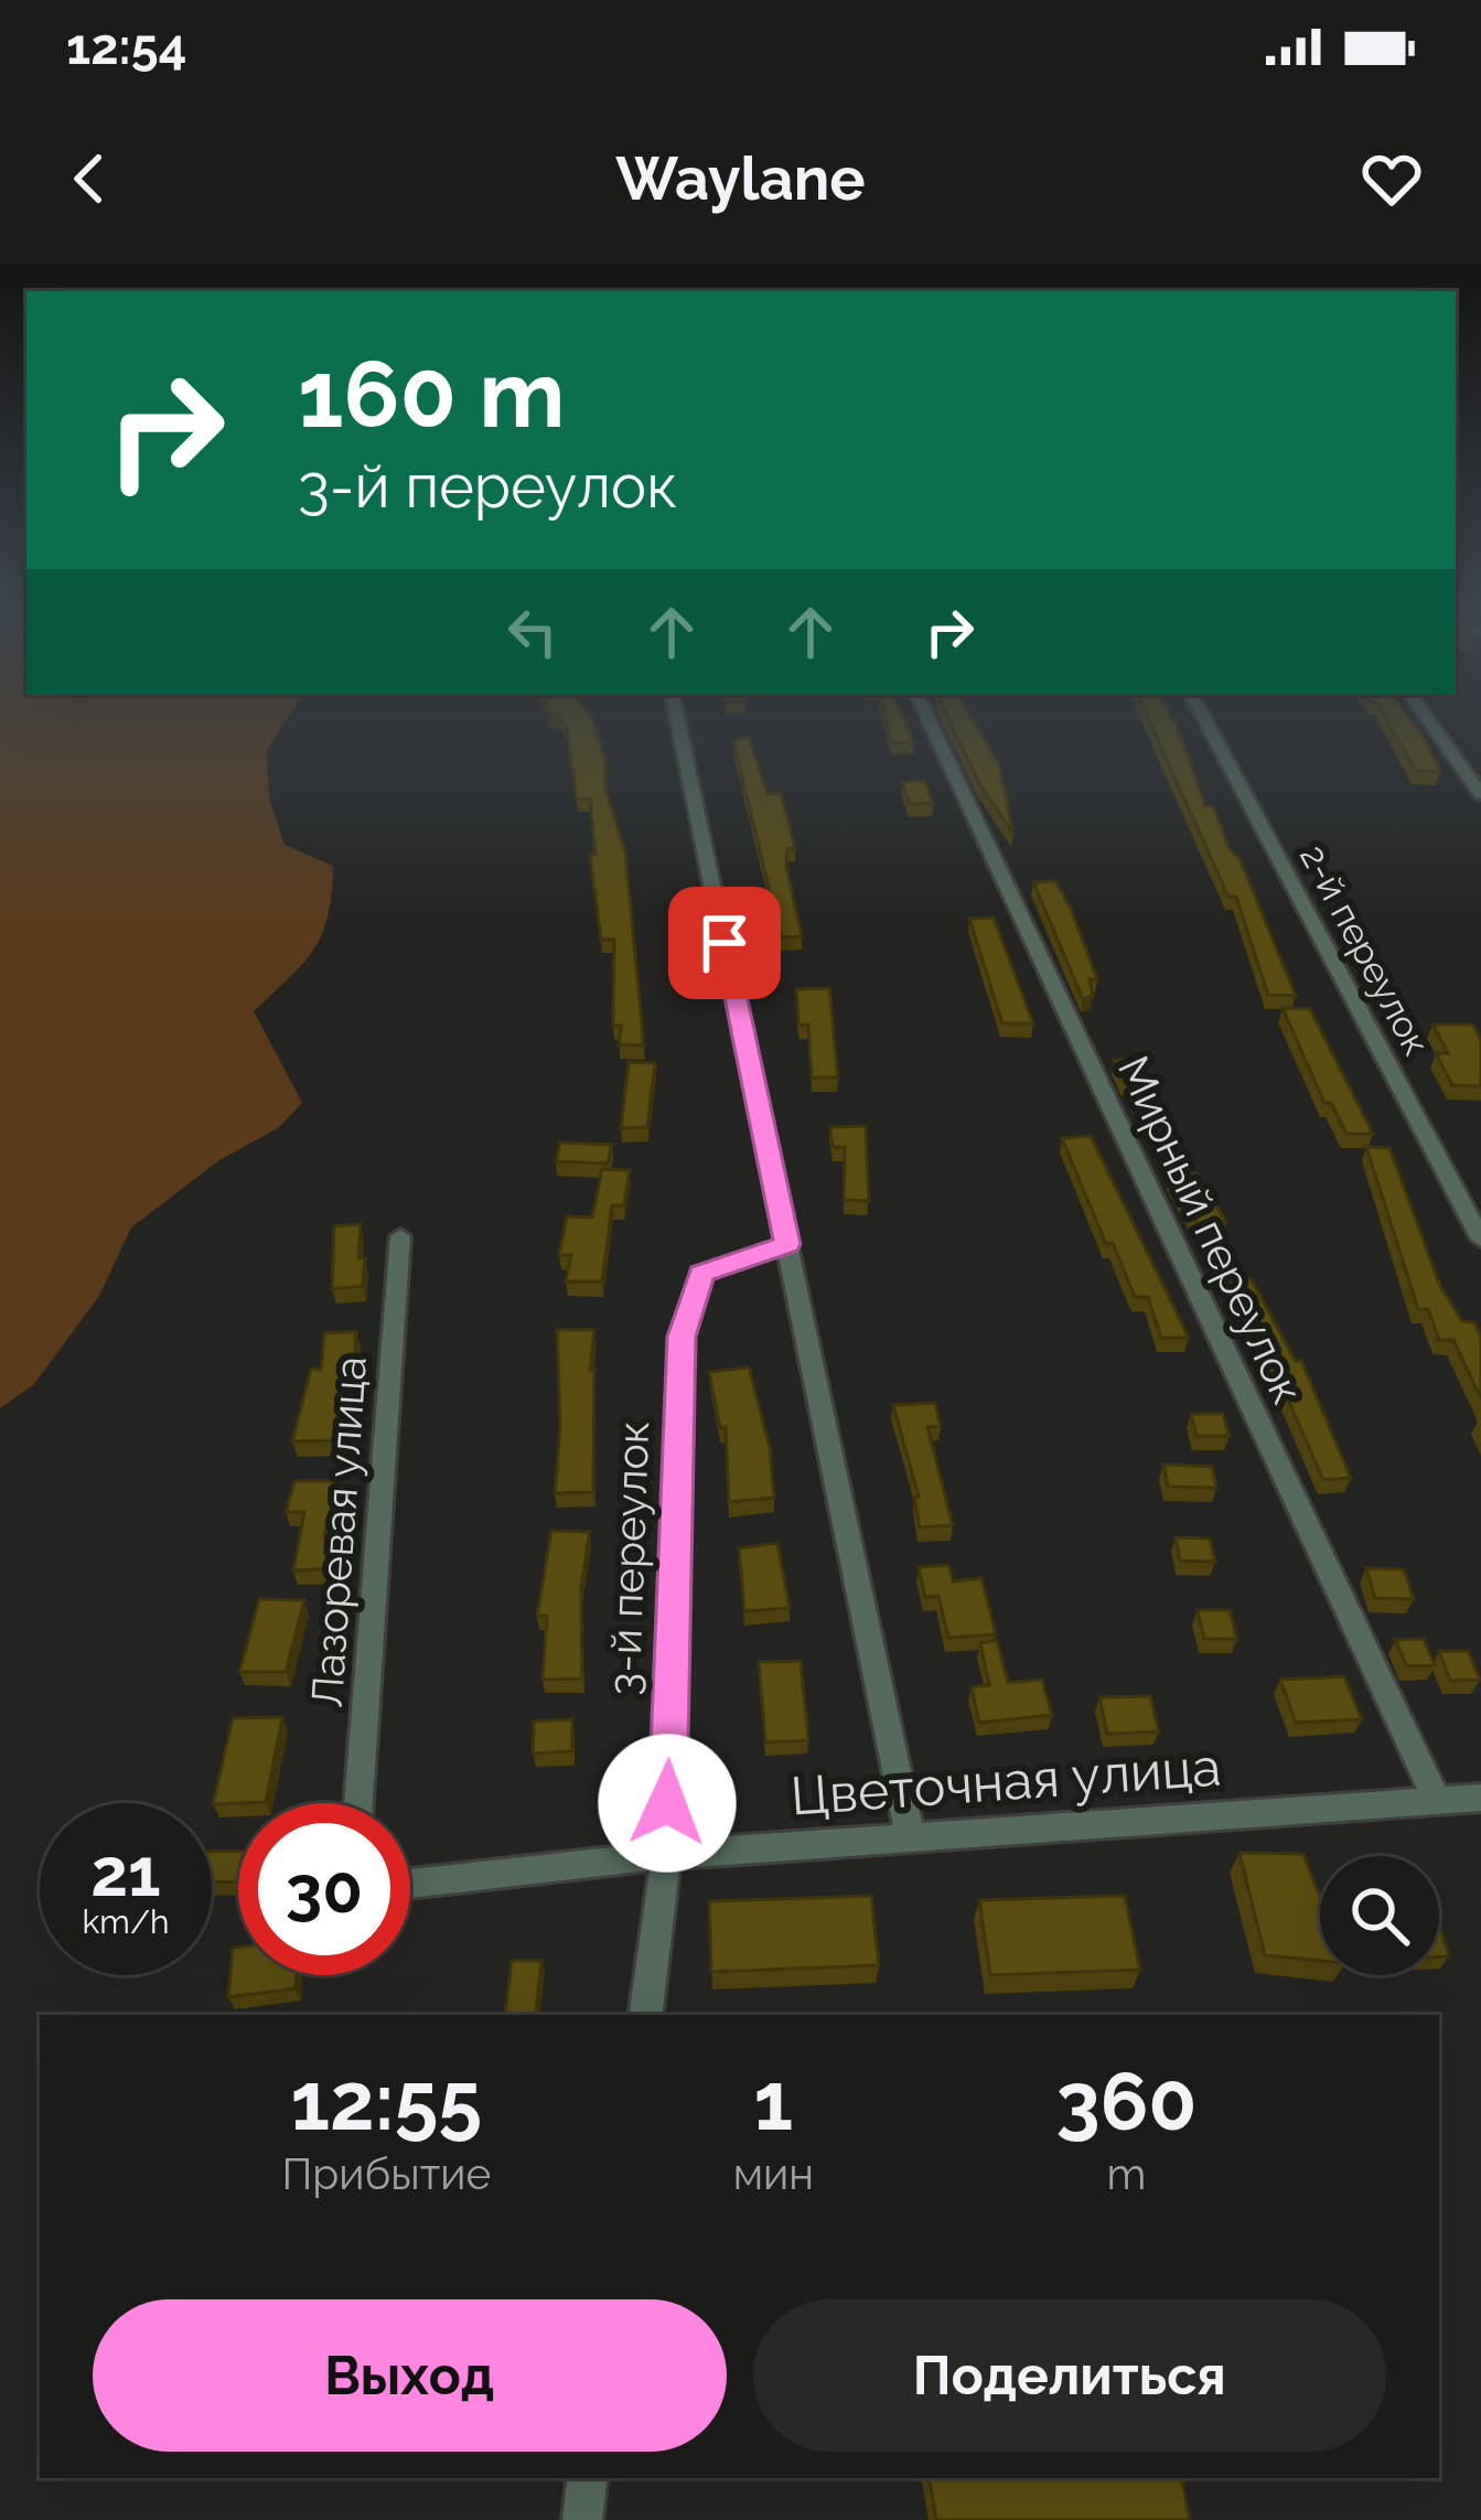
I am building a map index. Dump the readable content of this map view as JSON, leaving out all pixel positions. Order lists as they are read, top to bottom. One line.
{"streets":{"street":["2-й переулок","Мирный переулок","Лазоревая улица","3-й переулок","Цветочная улица"]},"crossings":[["Мирный переулок","Цветочная улица"],["3-й переулок","Цветочная улица"]],"page":{"status":"12:54","header":"Waylane","turn":["160 m","3-й переулок"],"speed":"21 km/h","limit":"30","eta":["12:55","Прибытие","1","мин","360","m"],"buttons":["Выход","Поделиться"]}}
